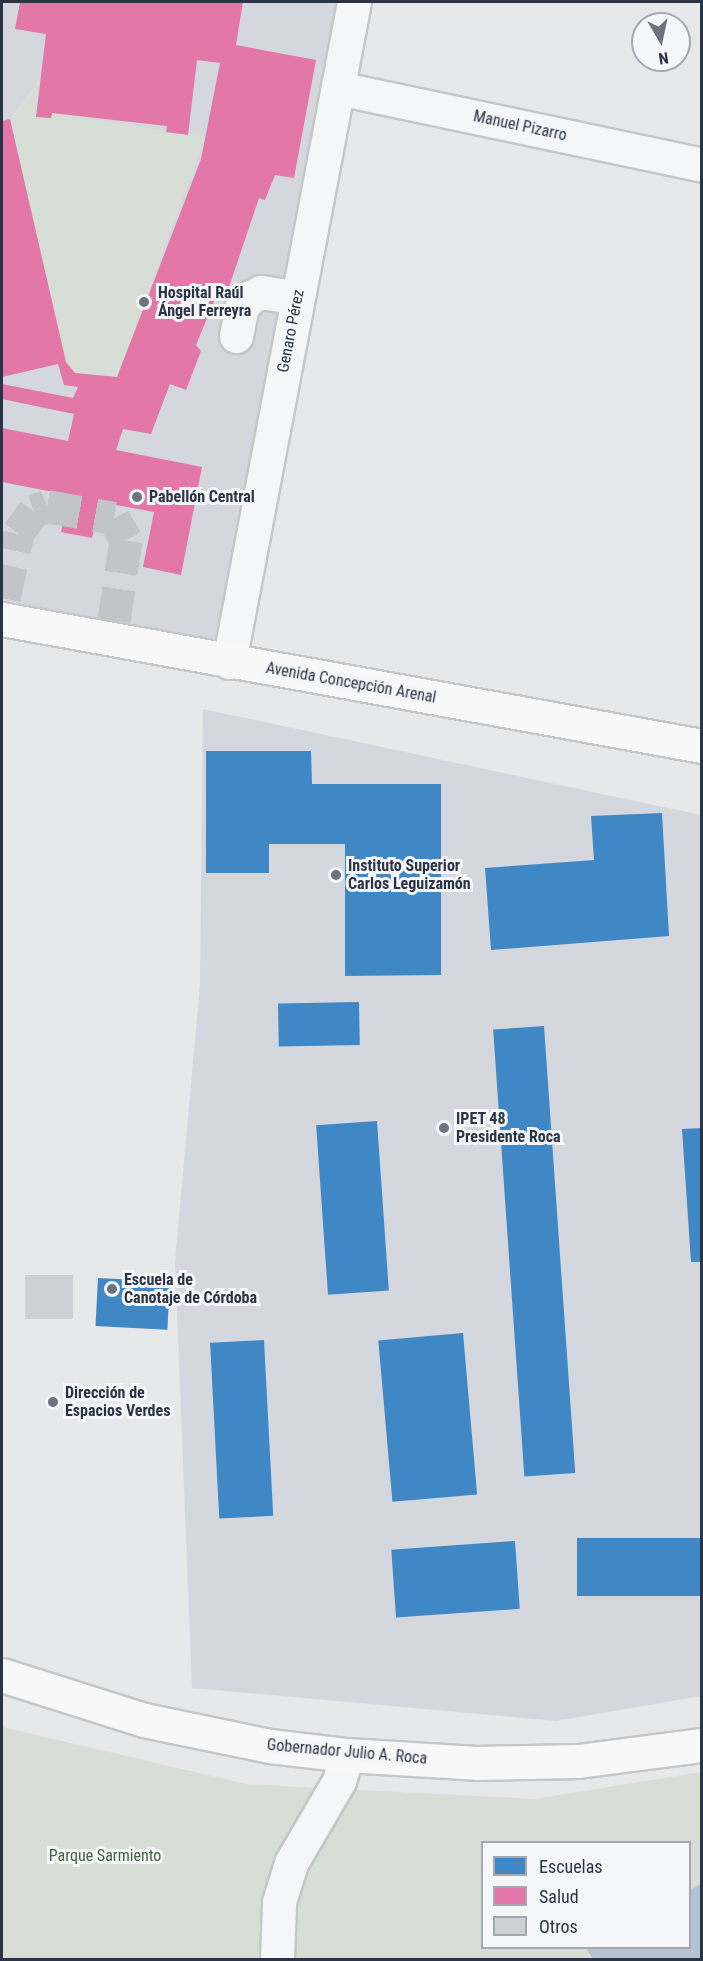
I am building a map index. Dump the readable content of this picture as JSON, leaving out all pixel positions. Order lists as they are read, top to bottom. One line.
{"streets":{"main road":["Avenida Concepción Arenal","Gobernador Julio A. Roca"],"street":["Manuel Pizarro","Genaro Pérez"]},"crossings":[["Manuel Pizarro","Genaro Pérez"],["Genaro Pérez","Avenida Concepción Arenal"]],"parks":["Parque Sarmiento"],"places":["Hospital Raúl Ángel Ferreyra","Pabellón Central","Instituto Superior Carlos Leguizamón","IPET 48 Presidente Roca","Escuela de Canotaje de Córdoba","Dirección de Espacios Verdes"],"legend":["Escuelas","Salud","Otros"],"north":"bottom"}
